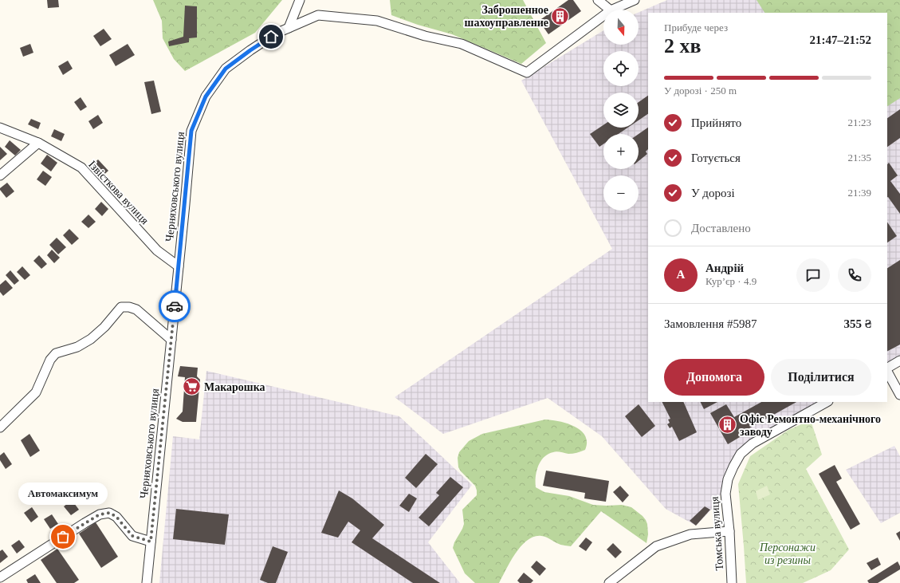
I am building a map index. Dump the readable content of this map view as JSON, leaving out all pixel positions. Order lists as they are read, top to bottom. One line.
{"streets":{"street":["Черняховського вулиця","Iзвiсткова вулиця","Томська вулиця"]},"crossings":[["Черняховського вулиця","Iзвiсткова вулиця"]],"parks":["Персонажи из резины"],"places":{"building":["Заброшенное шахоуправление","Офіс Ремонтно-механічного заводу"],"supermarket":["Макарошка"],"other":["Автомаксимум"]},"north":"bottom","page":{"map_buttons":["+","−"],"heading":["2 хв","Прибуде через","21:47–21:52"],"panel":["Андрій","Кур’єр · 4.9","Замовлення #5987","355 ₴"],"bar":"У дорозі · 250 m","list":[["Прийнято","21:23"],["Готується","21:35"],["У дорозі","21:39"],"Доставлено"],"round":"А","buttons":["Допомога","Поділитися"],"bubble":"Автомаксимум"}}
